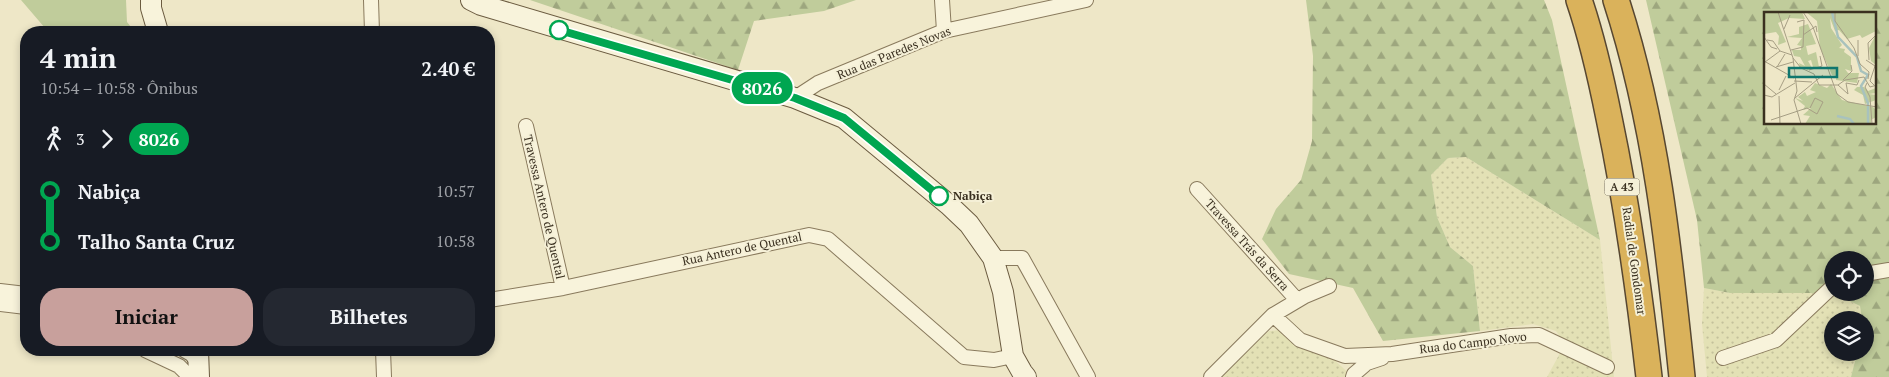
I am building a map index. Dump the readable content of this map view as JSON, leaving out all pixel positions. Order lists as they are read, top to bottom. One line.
{"streets":{"highway":["A 43","Radial de Gondomar"],"street":["Rua das Paredes Novas","Travessa Antero de Quental","Travessa Trás da Serra","Rua Antero de Quental","Rua do Campo Novo"]},"crossings":[["Travessa Antero de Quental","Rua Antero de Quental"],["Travessa Trás da Serra","Rua do Campo Novo"]],"places":["Nabiça"],"lines":["bus line 8026"],"page":{"on_map":"8026","heading":["4 min","10:54 – 10:58 · Ônibus","2.40 €"],"legs":["3","8026"],"list":[{"name":"Nabiça","value":"10:57"},{"name":"Talho Santa Cruz","value":"10:58"}],"buttons":["Iniciar","Bilhetes"]}}
